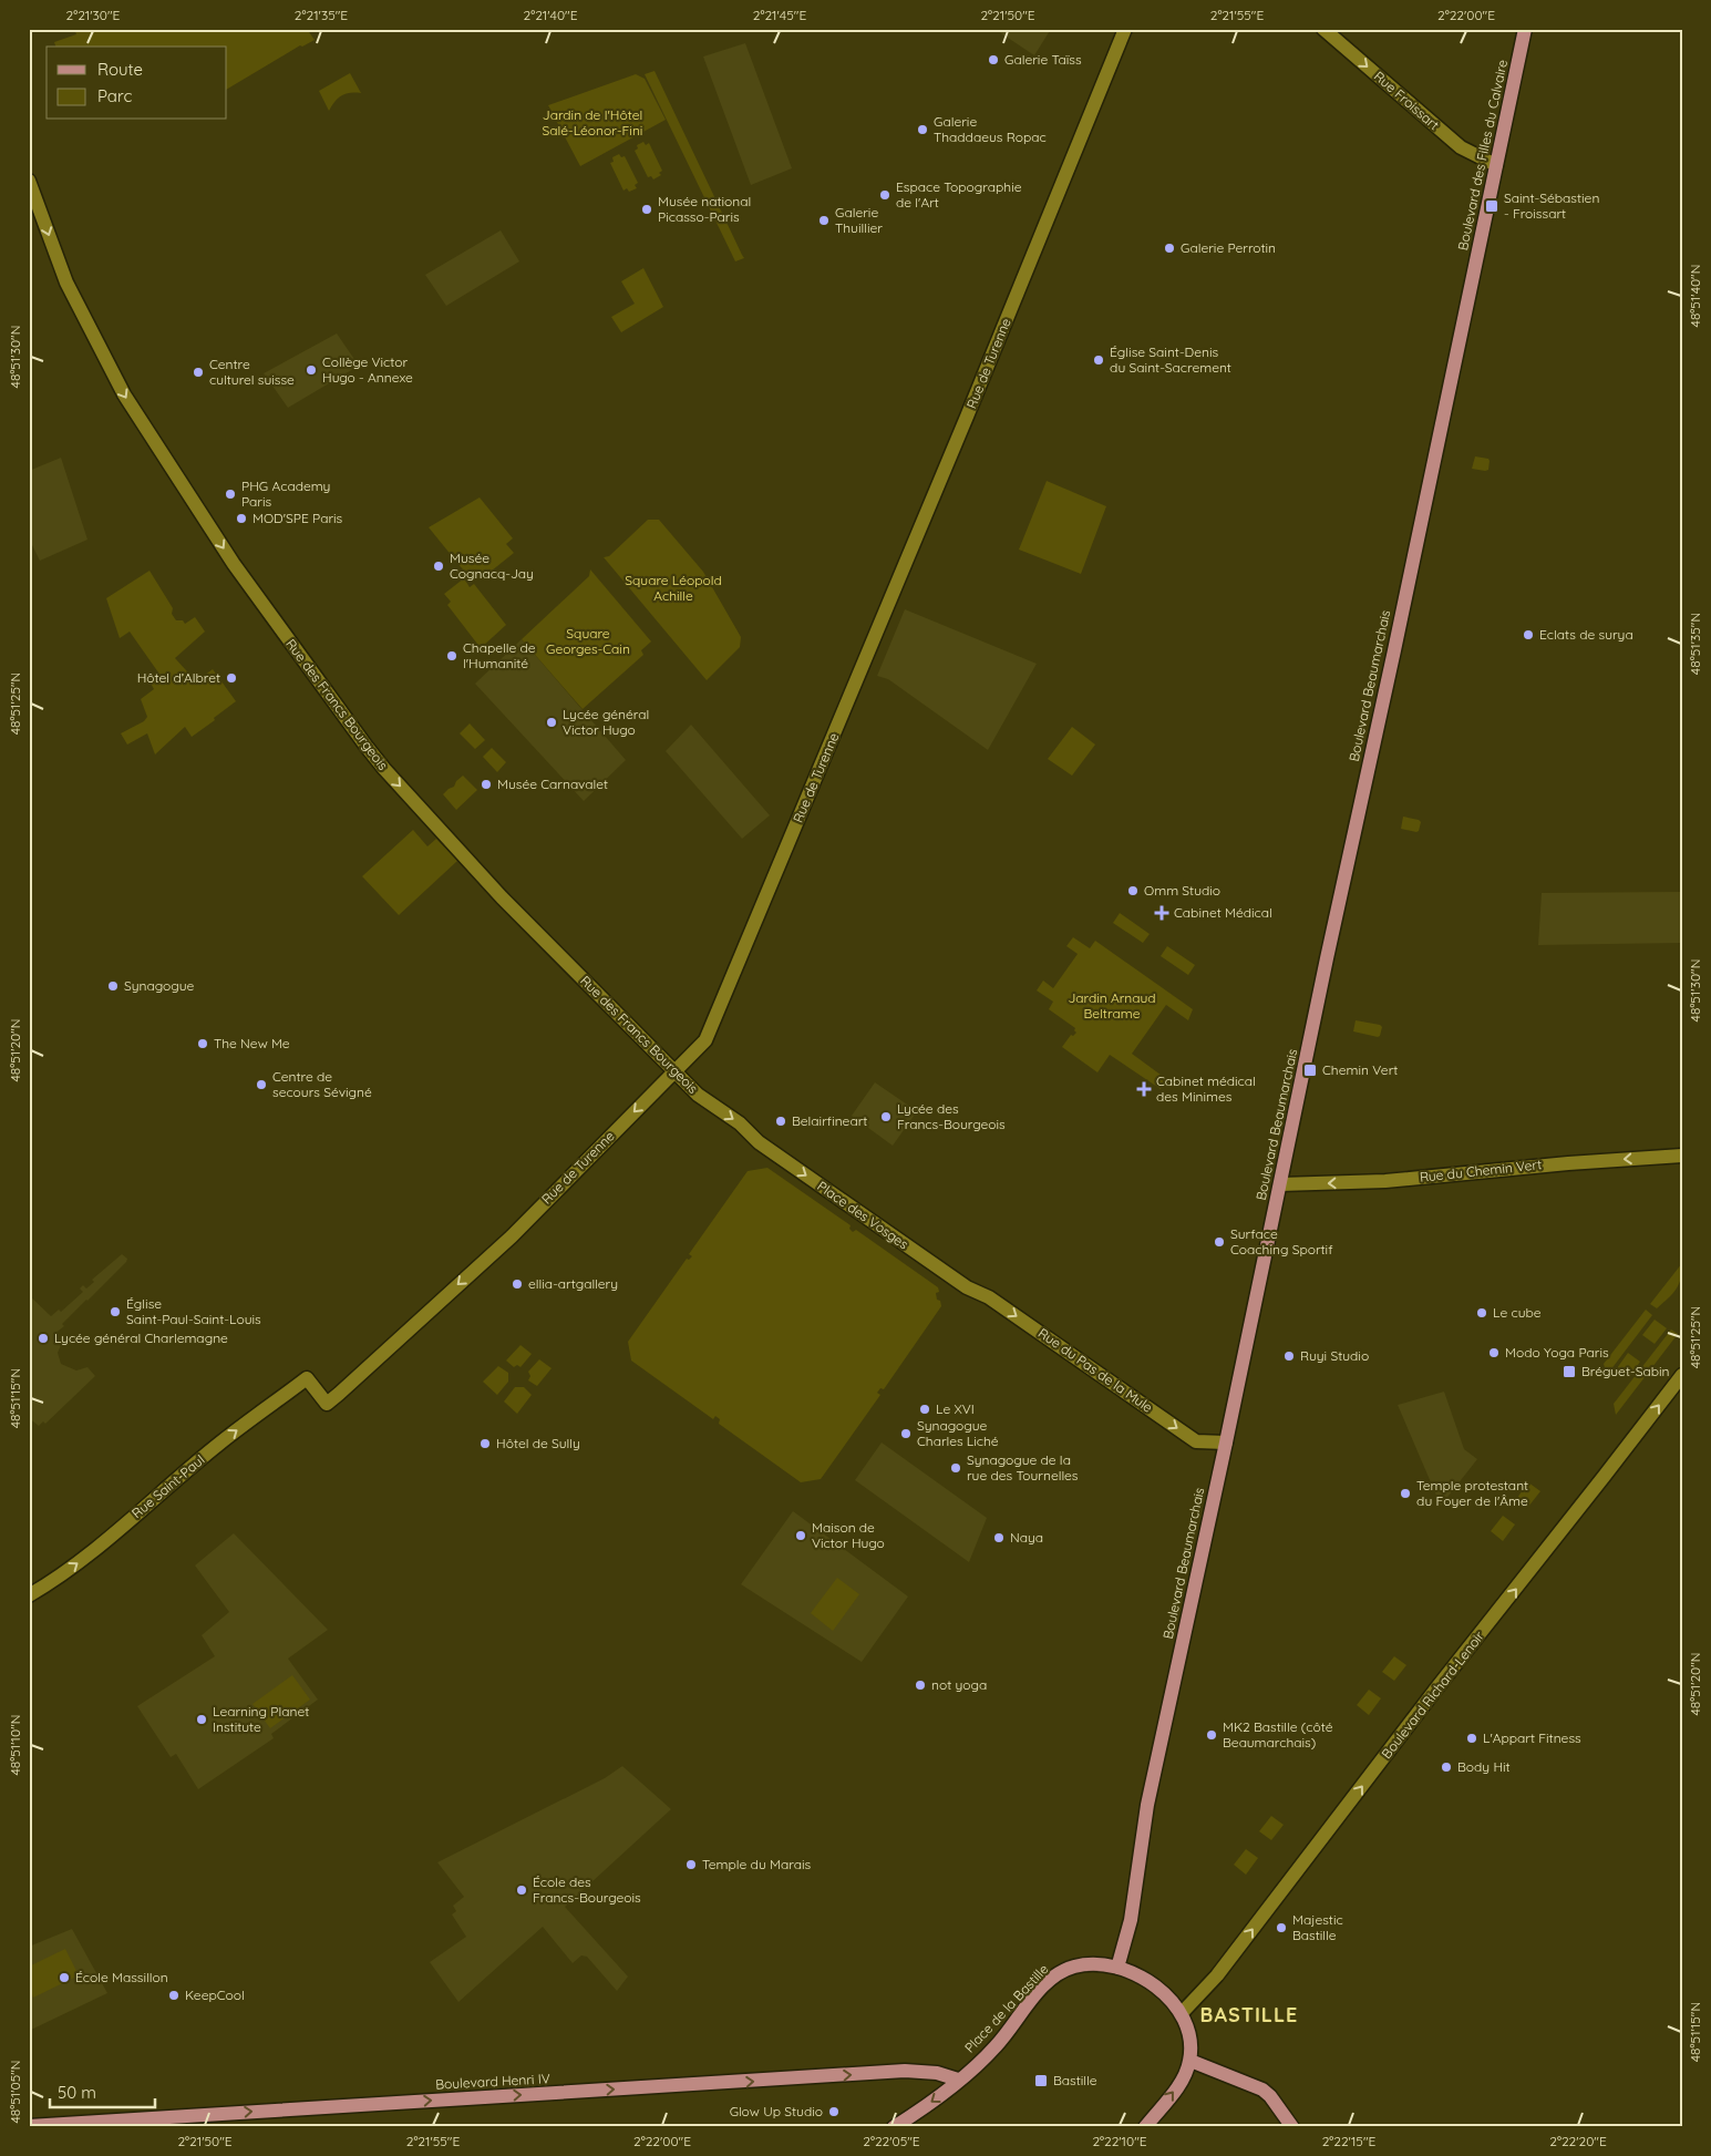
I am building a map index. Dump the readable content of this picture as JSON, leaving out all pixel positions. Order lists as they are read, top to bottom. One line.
{"streets":{"main road":["Boulevard des Filles du Calvaire","Boulevard Beaumarchais","Place de la Bastille","Boulevard Henri IV"],"street":["Rue Froissart","Rue de Turenne","Rue des Francs Bourgeois","Rue du Chemin Vert","Place des Vosges","Rue du Pas de la Mule","Rue Saint-Paul","Boulevard Richard-Lenoir"]},"crossings":[["Rue Froissart","Boulevard des Filles du Calvaire"],["Boulevard des Filles du Calvaire","Boulevard Beaumarchais"],["Rue de Turenne","Rue des Francs Bourgeois"],["Rue de Turenne","Rue Saint-Paul"],["Boulevard Beaumarchais","Rue du Chemin Vert"],["Boulevard Beaumarchais","Rue du Pas de la Mule"],["Boulevard Beaumarchais","Place de la Bastille"],["Rue des Francs Bourgeois","Place des Vosges"],["Place des Vosges","Rue du Pas de la Mule"],["Boulevard Richard-Lenoir","Place de la Bastille"],["Place de la Bastille","Boulevard Henri IV"]],"one_way":["Rue Froissart","Rue des Francs Bourgeois","Rue du Chemin Vert","Place des Vosges","Rue du Pas de la Mule","Rue Saint-Paul","Boulevard Richard-Lenoir","Boulevard Henri IV"],"districts":["BASTILLE"],"parks":["Jardin de l'Hôtel Salé-Léonor-Fini","Square Léopold Achille","Square Georges-Cain","Jardin Arnaud Beltrame"],"places":{"other":["Galerie Taïss","Galerie Thaddaeus Ropac","Espace Topographie de l'Art","Musée national Picasso-Paris","Galerie Thuillier","Galerie Perrotin","Église Saint-Denis du Saint-Sacrement","Collège Victor Hugo - Annexe","Centre culturel suisse","PHG Academy Paris","MOD'SPE Paris","Musée Cognacq-Jay","Eclats de surya","Chapelle de l'Humanité","Hôtel d’Albret","Lycée général Victor Hugo","Musée Carnavalet","Omm Studio","Synagogue","The New Me","Centre de secours Sévigné","Lycée des Francs-Bourgeois","Belairfineart","Surface Coaching Sportif","ellia-artgallery","Église Saint-Paul-Saint-Louis","Le cube","Lycée général Charlemagne","Modo Yoga Paris","Ruyi Studio","Le XVI","Synagogue Charles Liché","Hôtel de Sully","Synagogue de la rue des Tournelles","Temple protestant du Foyer de l'Âme","Maison de Victor Hugo","Naya","not yoga","Learning Planet Institute","MK2 Bastille (côté Beaumarchais)","L'Appart Fitness","Body Hit","Temple du Marais","École des Francs-Bourgeois","Majestic Bastille","École Massillon","KeepCool","Glow Up Studio"],"transit":["Saint-Sébastien - Froissart","Chemin Vert","Bréguet-Sabin","Bastille"],"health":["Cabinet Médical","Cabinet médical des Minimes"]},"legend":["Route","Parc"],"scale_bar":"50 m","coordinates":["2°21'30\"E","2°21'35\"E","2°21'40\"E","2°21'45\"E","2°21'50\"E","2°21'55\"E","2°22'00\"E","48°51'40\"N","48°51'30\"N","48°51'35\"N","48°51'25\"N","48°51'20\"N","48°51'15\"N","48°51'10\"N","48°51'05\"N","2°22'05\"E","2°22'10\"E","2°22'15\"E","2°22'20\"E"]}
